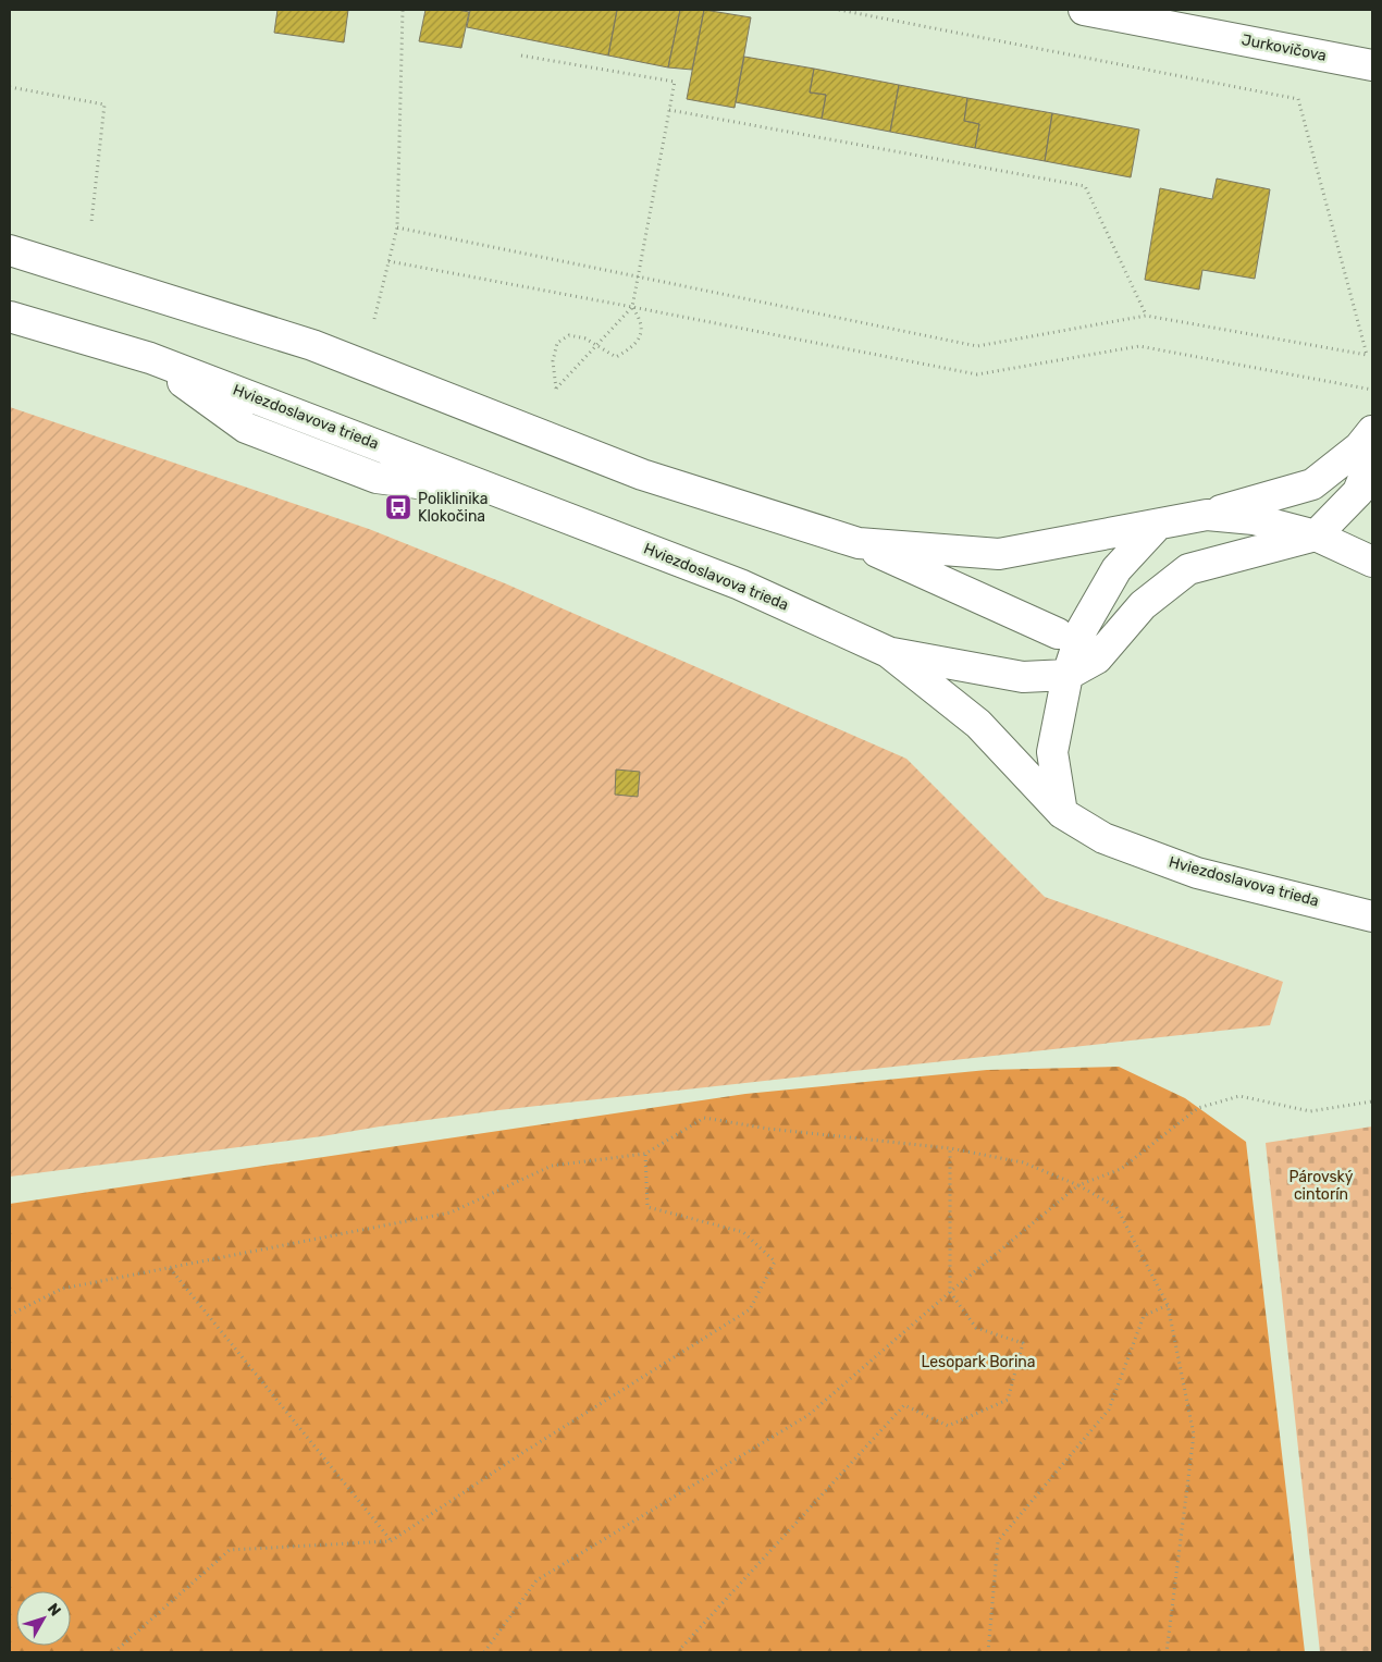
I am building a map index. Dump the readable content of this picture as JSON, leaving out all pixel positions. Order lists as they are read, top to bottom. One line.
{"streets":{"street":["Jurkovičova","Hviezdoslavova trieda"]},"parks":["Párovský cintorín","Lesopark Borina"],"places":{"bus stop":["Poliklinika Klokočina"]},"north":"top right"}
